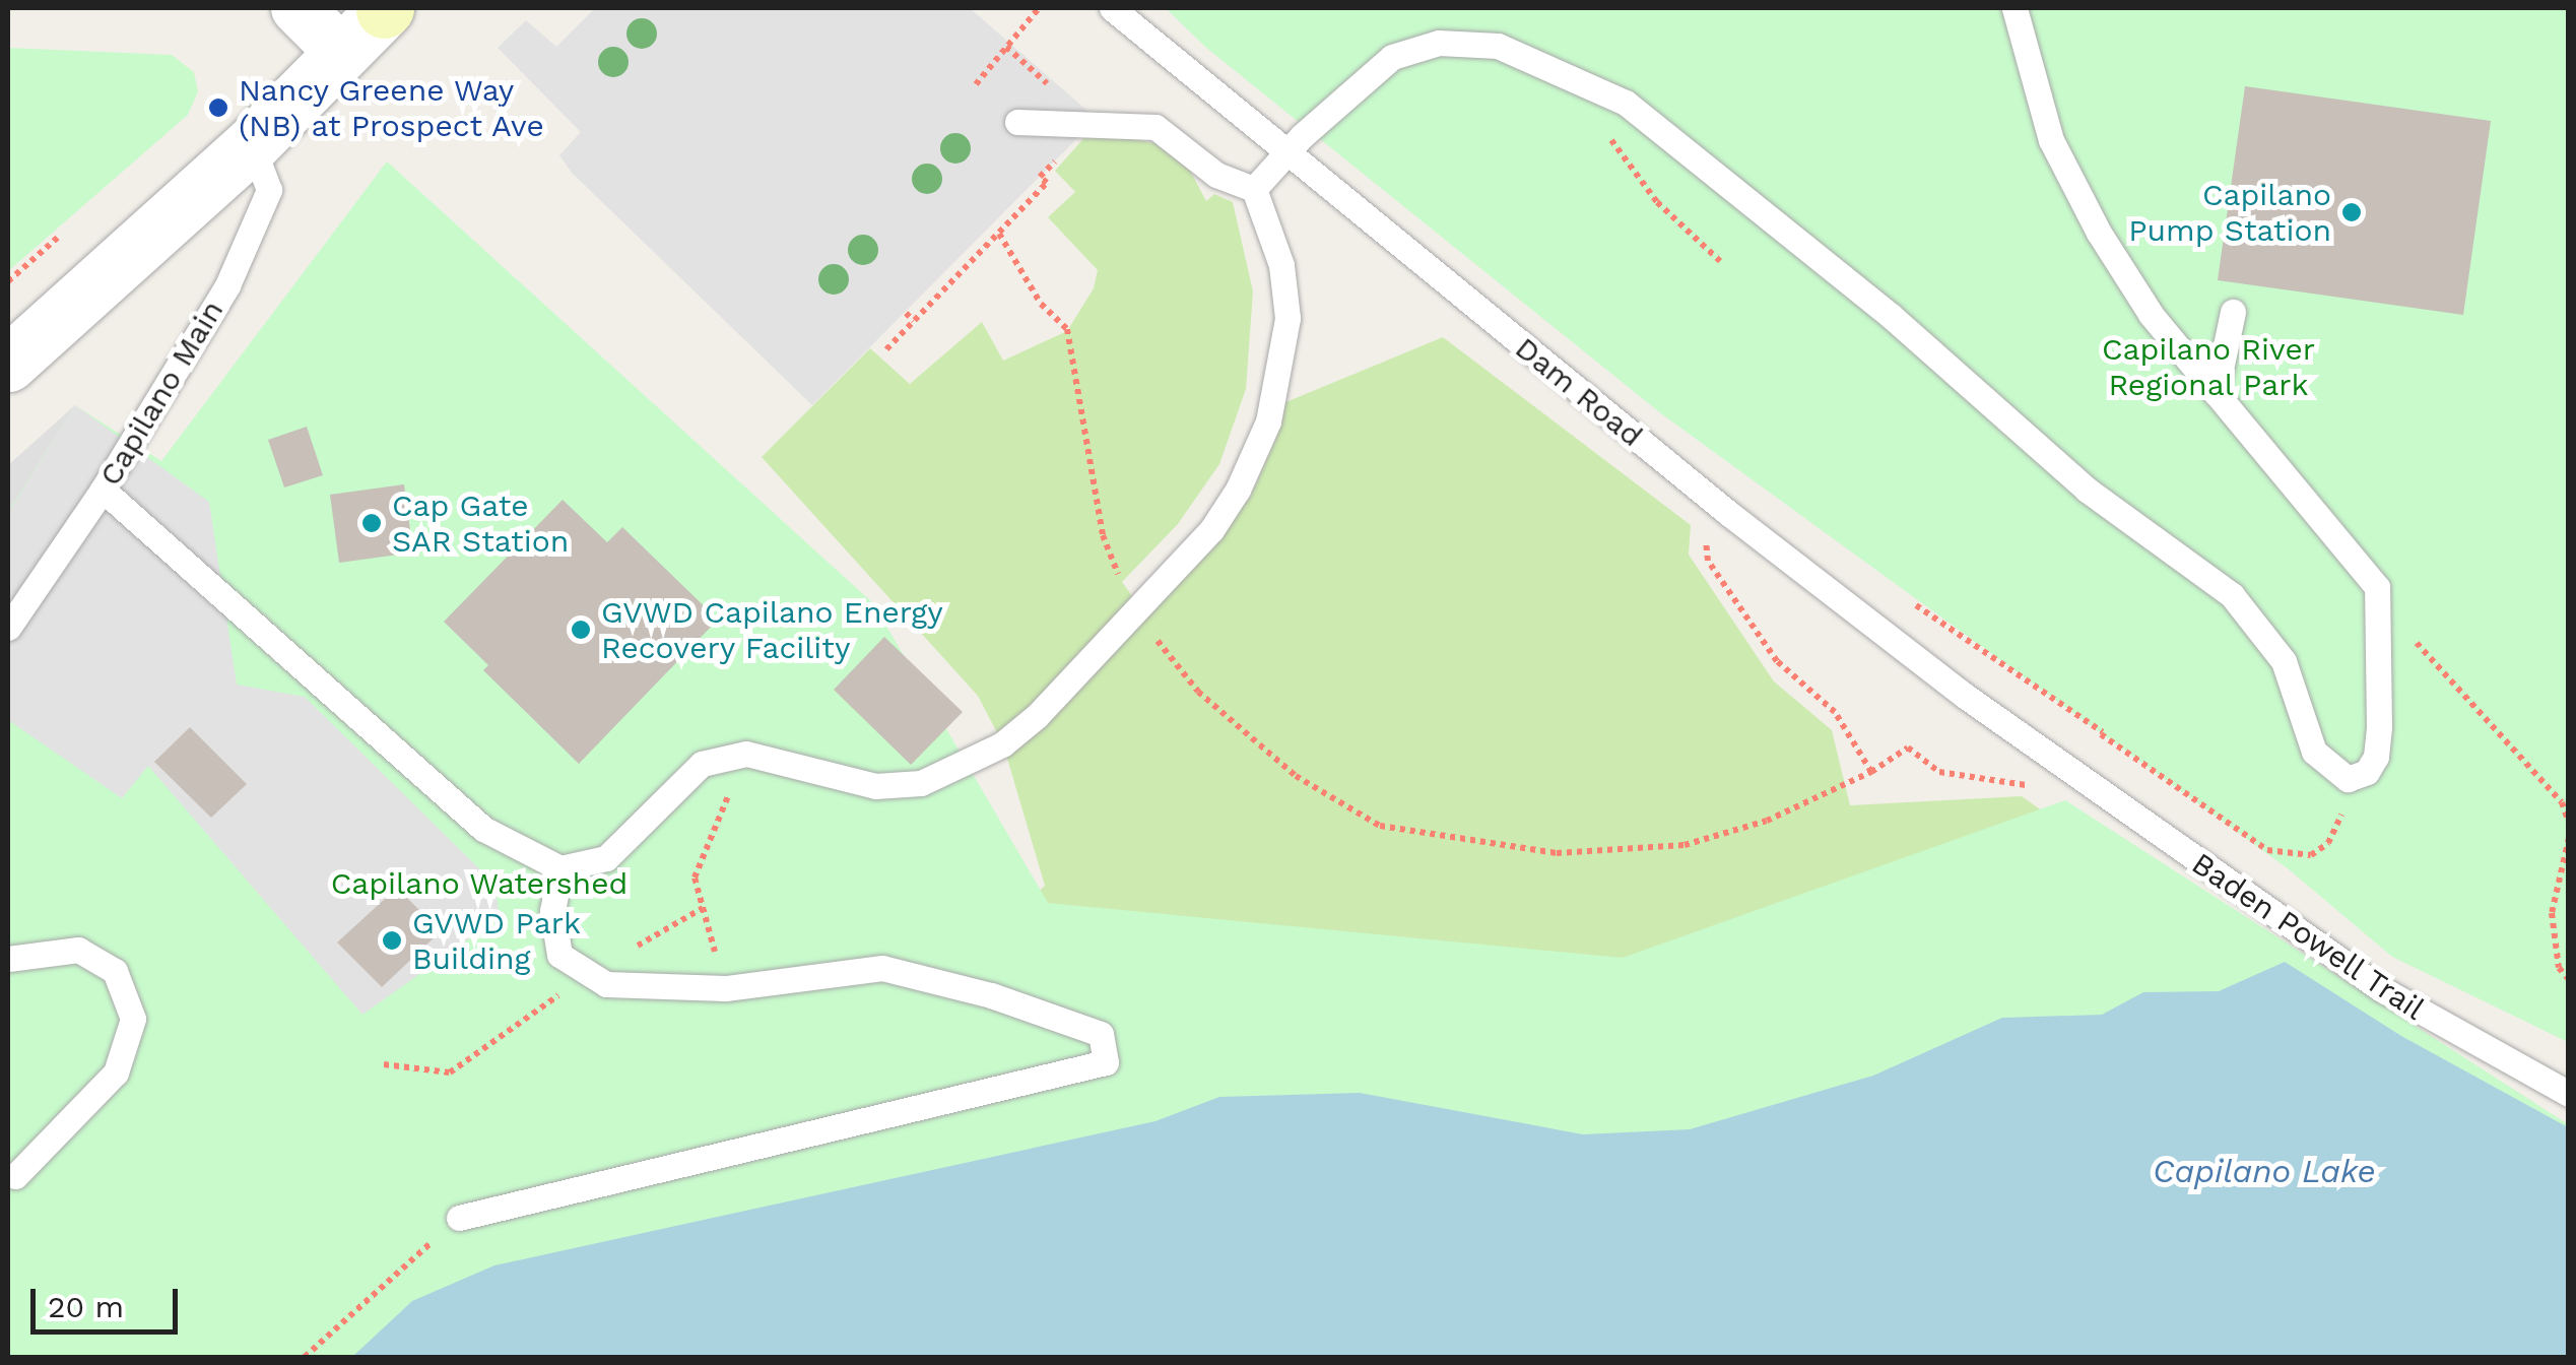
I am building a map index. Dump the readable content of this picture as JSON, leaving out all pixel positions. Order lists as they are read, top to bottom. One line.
{"streets":{"lane":["Dam Road","Capilano Main","Baden Powell Trail"]},"crossings":[["Dam Road","Baden Powell Trail"]],"water":["Capilano Lake"],"parks":["Capilano River Regional Park","Capilano Watershed"],"places":["Nancy Greene Way (NB) at Prospect Ave","Capilano Pump Station","Cap Gate SAR Station","GVWD Capilano Energy Recovery Facility","GVWD Park Building"],"scale_bar":"20 m"}
